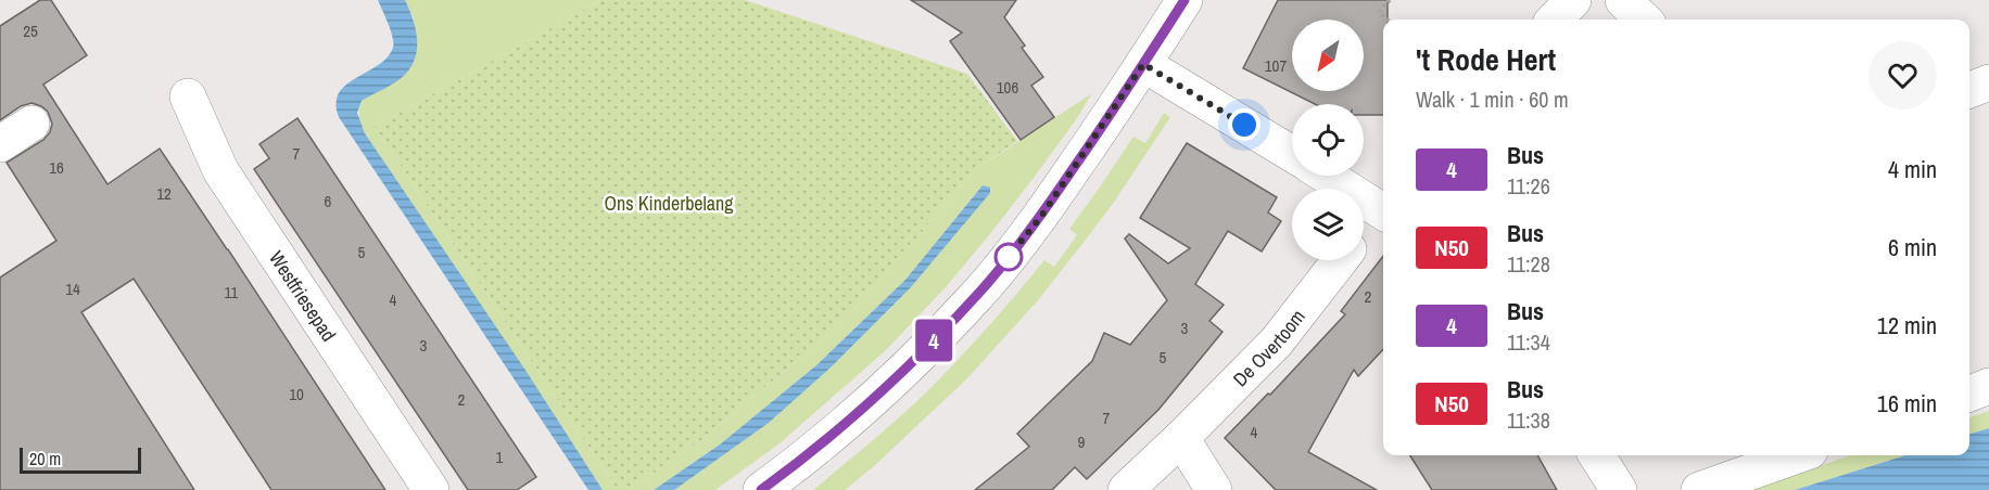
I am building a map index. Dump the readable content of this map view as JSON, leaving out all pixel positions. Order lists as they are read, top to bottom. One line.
{"streets":{"street":["Westfriesepad","De Overtoom"]},"parks":["Ons Kinderbelang"],"lines":["bus line 4"],"house_numbers":["25","107","106","7","16","12","6","5","14","11","2","4","3","3","5","10","2","7","4","9","1"],"scale_bar":"20 m","north":"bottom left","page":{"on_map":"4","heading":["'t Rode Hert","Walk · 1 min · 60 m"],"list":[{"mark":"4","name":"Bus","note":"11:26","value":"4 min"},{"mark":"N50","name":"Bus","note":"11:28","value":"6 min"},{"mark":"4","name":"Bus","note":"11:34","value":"12 min"},{"mark":"N50","name":"Bus","note":"11:38","value":"16 min"}],"scale":"20 m"}}
